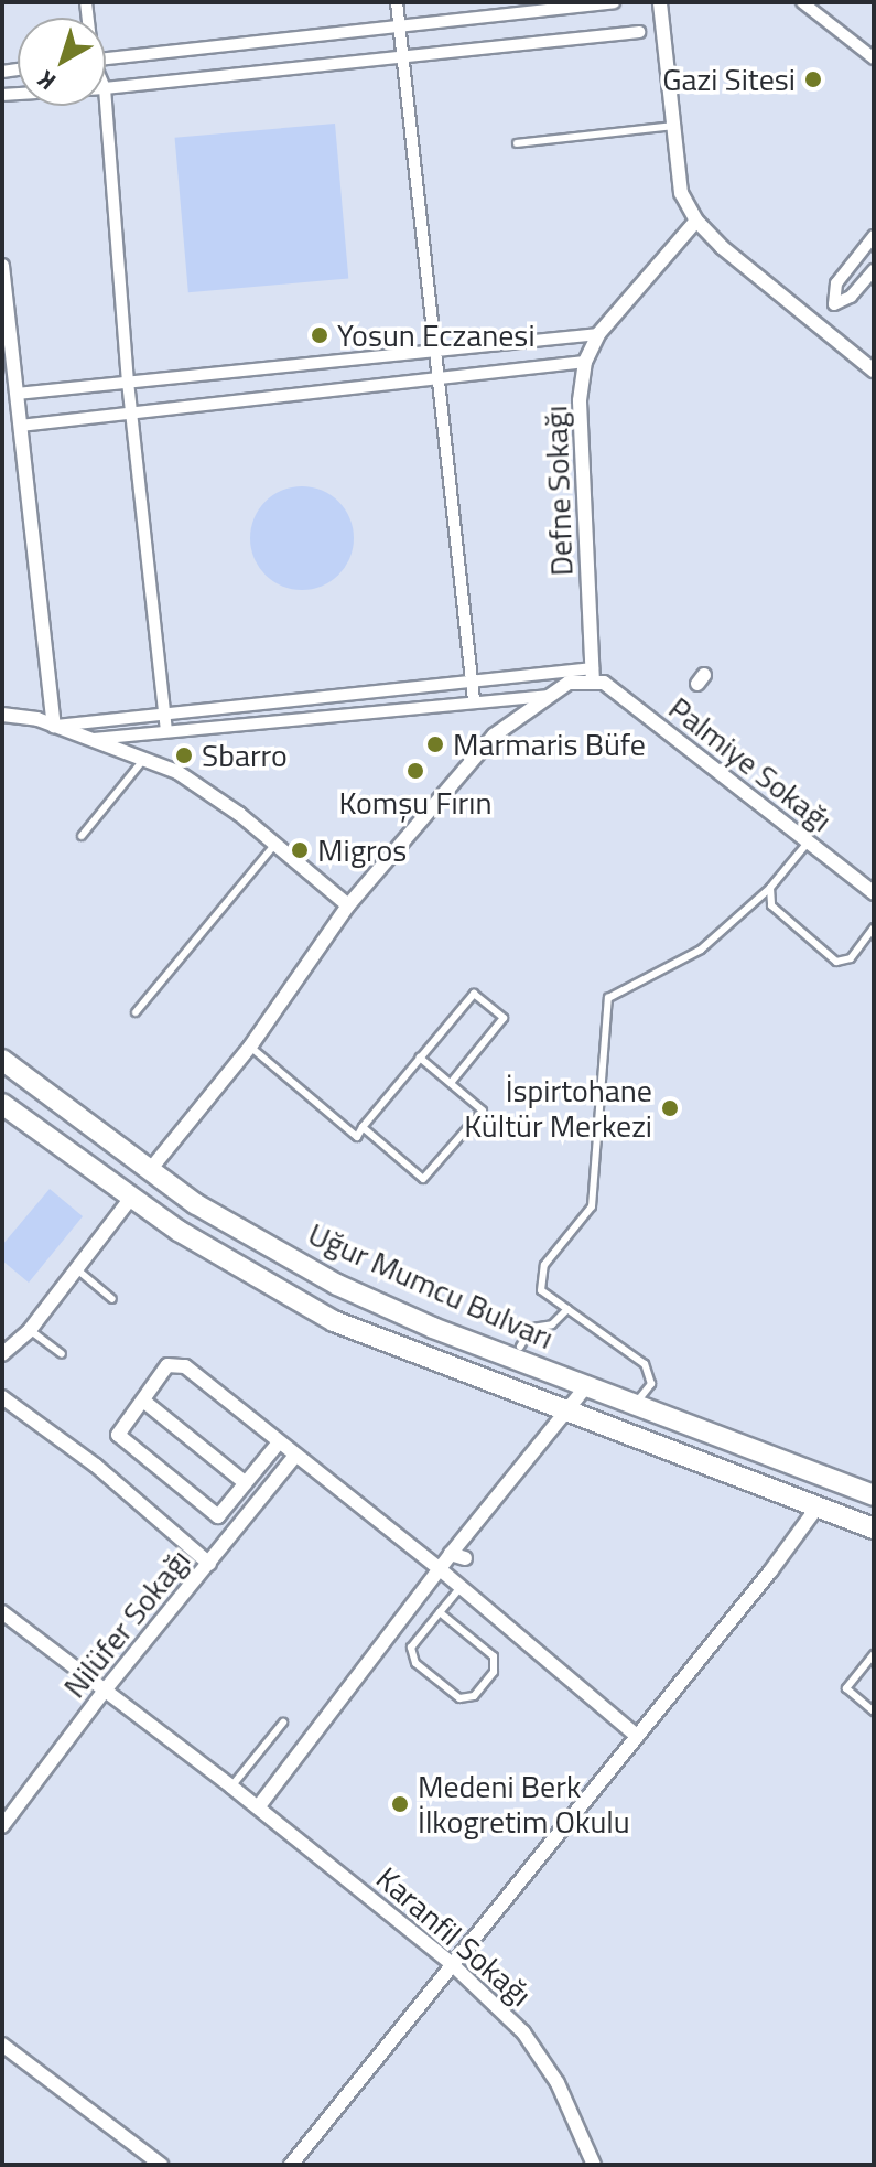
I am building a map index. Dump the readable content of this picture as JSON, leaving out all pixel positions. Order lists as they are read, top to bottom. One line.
{"streets":{"main road":["Uğur Mumcu Bulvarı"],"street":["Defne Sokağı","Palmiye Sokağı","Nilüfer Sokağı","Karanfil Sokağı"]},"crossings":[["Defne Sokağı","Palmiye Sokağı"],["Nilüfer Sokağı","Karanfil Sokağı"]],"places":["Gazi Sitesi","Yosun Eczanesi","Marmaris Büfe","Sbarro","Komşu Fırın","Migros","İspirtohane Kültür Merkezi","Medeni Berk İlkogretim Okulu"],"north":"bottom left"}
